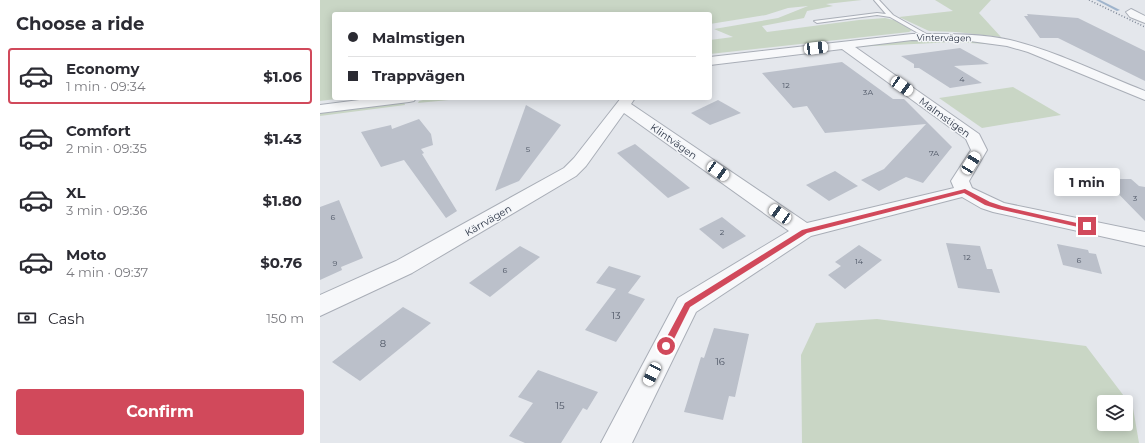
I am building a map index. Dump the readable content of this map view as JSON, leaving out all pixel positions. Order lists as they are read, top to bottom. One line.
{"streets":{"street":["Vintervägen","Malmstigen","Klintvägen","Kärrvägen"]},"crossings":[["Vintervägen","Malmstigen"],["Klintvägen","Kärrvägen"]],"house_numbers":["4","12","3A","5","7A","3","6","2","12","6","14","9","6","13","8","16","15"],"page":{"heading":"Choose a ride","banner":["Malmstigen","Trappvägen"],"list":[{"name":"Economy","note":"1 min · 09:34","value":"$1.06"},{"name":"Comfort","note":"2 min · 09:35","value":"$1.43"},{"name":"XL","note":"3 min · 09:36","value":"$1.80"},{"name":"Moto","note":"4 min · 09:37","value":"$0.76"}],"bubble":"1 min","pay":["Cash","150 m"],"buttons":"Confirm"}}
